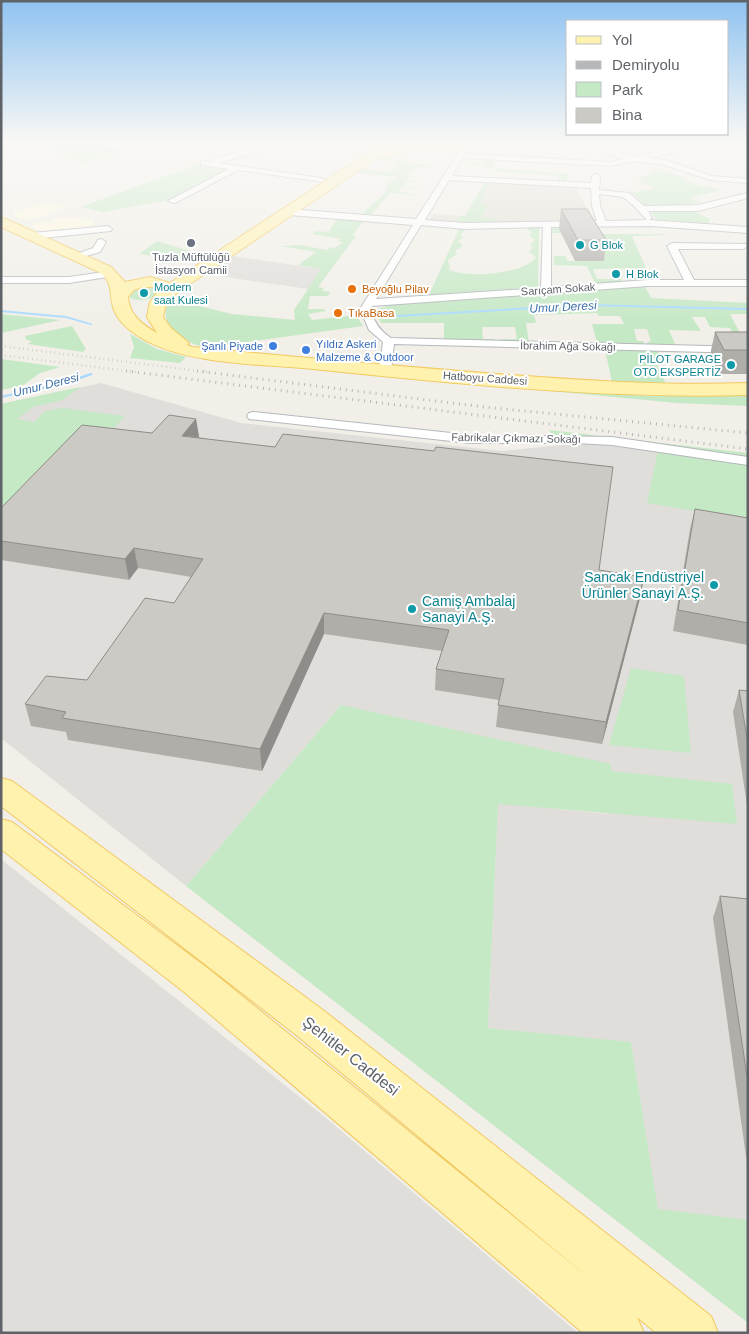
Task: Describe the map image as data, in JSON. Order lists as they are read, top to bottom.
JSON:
{
  "streets": {
    "main road": ["Hatboyu Caddesi", "Şehitler Caddesi"],
    "street": ["Sarıçam Sokak", "İbrahim Ağa Sokağı", "Fabrikalar Çıkmazı Sokağı"]
  },
  "water": ["Umur Deresi"],
  "places": [
    "Tuzla Müftülüğü İstasyon Camii",
    "G Blok",
    "H Blok",
    "Beyoğlu Pilav",
    "Modern saat Kulesi",
    "TıkaBasa",
    "Şanlı Piyade",
    "Yıldız Askeri Malzeme & Outdoor",
    "PİLOT GARAGE OTO EKSPERTİZ",
    "Sancak Endüstriyel Ürünler Sanayi A.Ş.",
    "Camiş Ambalaj Sanayi A.Ş."
  ],
  "legend": [
    "Yol",
    "Demiryolu",
    "Park",
    "Bina"
  ]
}
